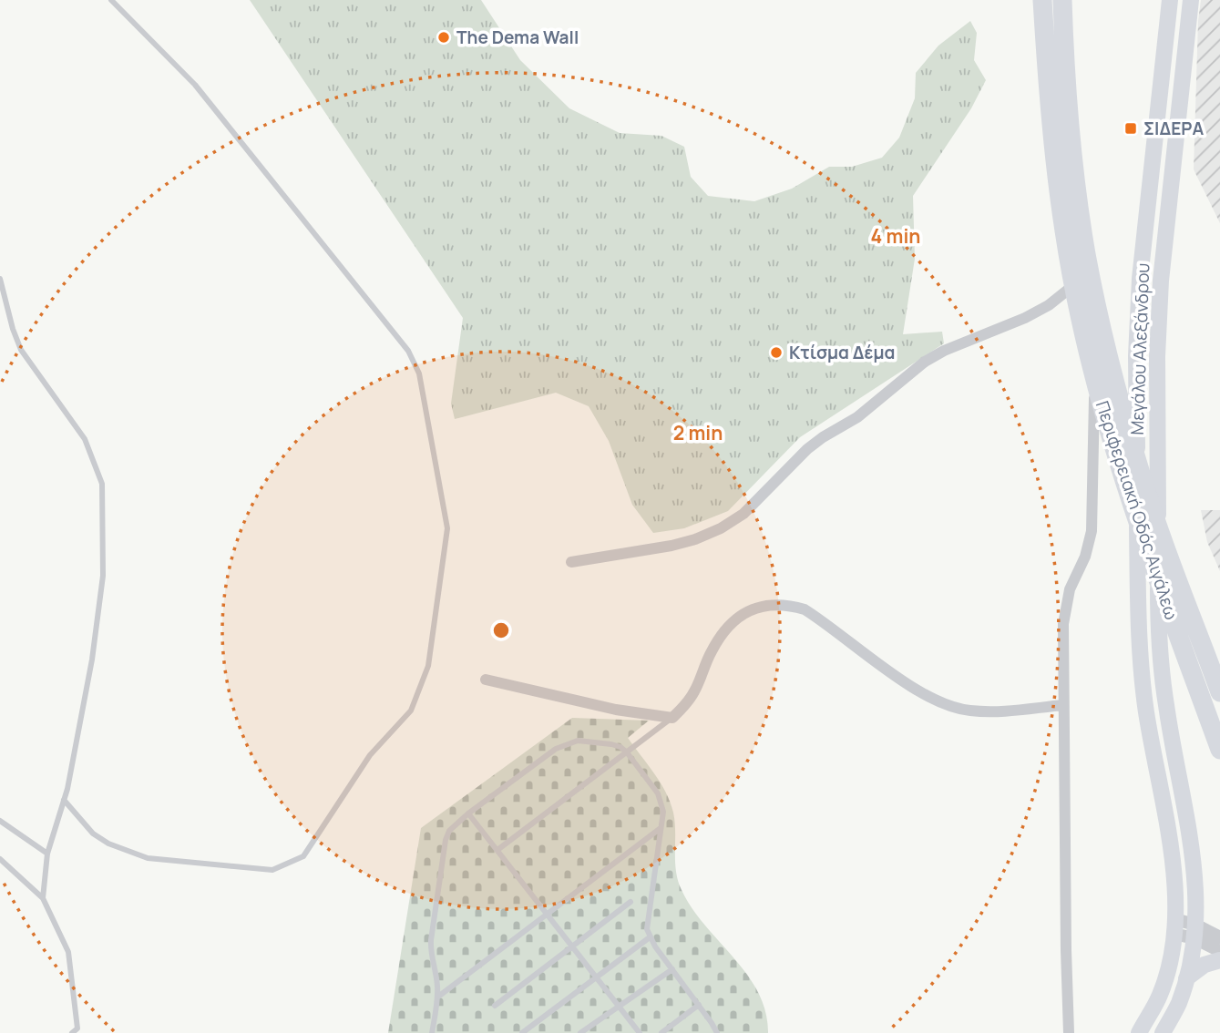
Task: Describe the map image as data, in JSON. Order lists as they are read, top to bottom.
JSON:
{
  "streets": {
    "highway": ["Περιφερειακή Οδός Αιγάλεω"],
    "main road": ["Μεγάλου Αλεξάνδρου"]
  },
  "places": {
    "other": ["The Dema Wall", "Κτίσμα Δέμα"],
    "transit": ["ΣΙΔΕΡΑ"]
  },
  "rings": ["4 min", "2 min"]
}
